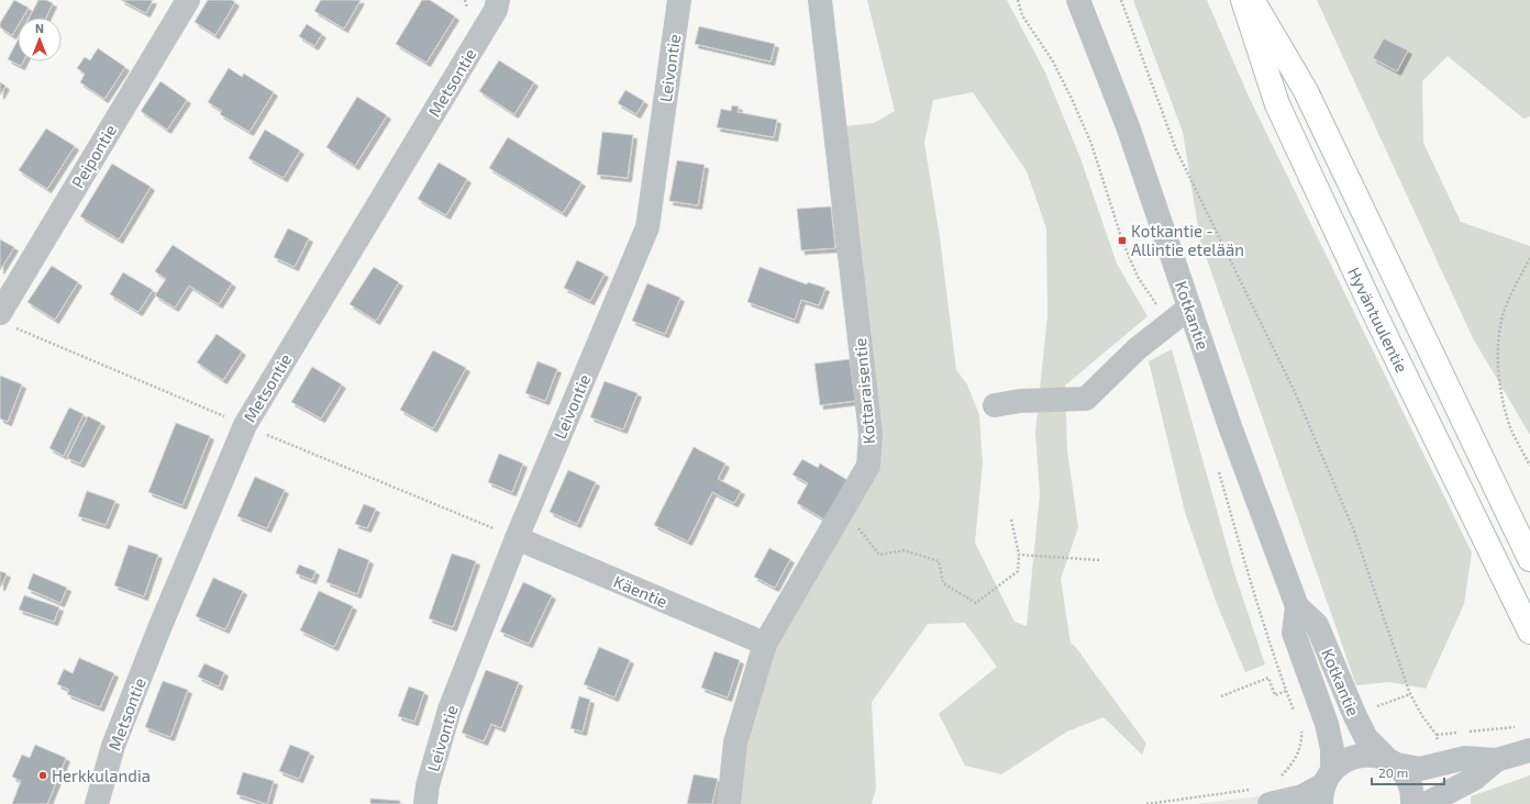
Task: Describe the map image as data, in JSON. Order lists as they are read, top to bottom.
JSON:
{
  "streets": {
    "highway": ["Hyväntuulentie"],
    "street": [
      "Leivontie",
      "Metsontie",
      "Peipontie",
      "Kotkantie",
      "Kottaraisentie",
      "Käentie"
    ]
  },
  "crossings": [
    ["Leivontie", "Käentie"],
    ["Kottaraisentie", "Käentie"]
  ],
  "places": {
    "transit": ["Kotkantie - Allintie etelään"],
    "other": ["Herkkulandia"]
  },
  "scale_bar": "20 m",
  "north": "top"
}
